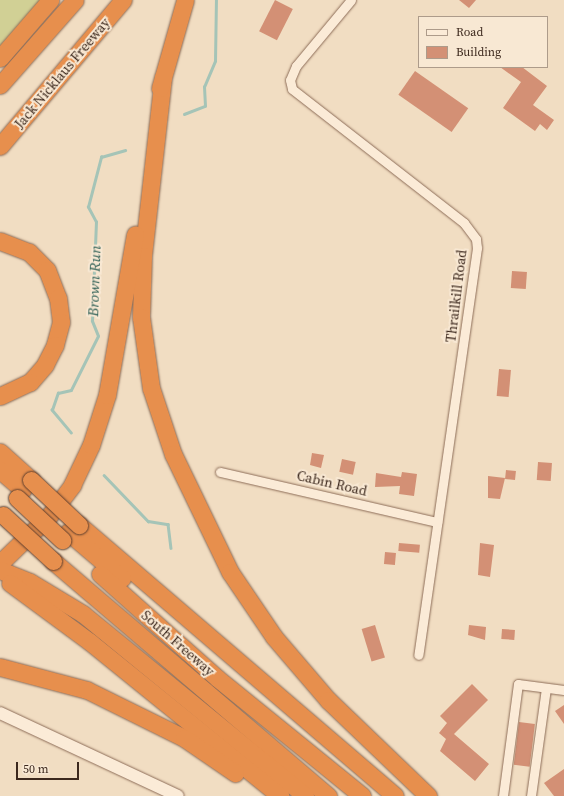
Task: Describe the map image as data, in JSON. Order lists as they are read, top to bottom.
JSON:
{
  "streets": {
    "highway": ["Jack Nicklaus Freeway", "South Freeway"],
    "street": ["Thrailkill Road", "Cabin Road"]
  },
  "crossings": [
    ["Thrailkill Road", "Cabin Road"]
  ],
  "water": ["Brown Run"],
  "legend": ["Road", "Building"],
  "scale_bar": "50 m"
}
